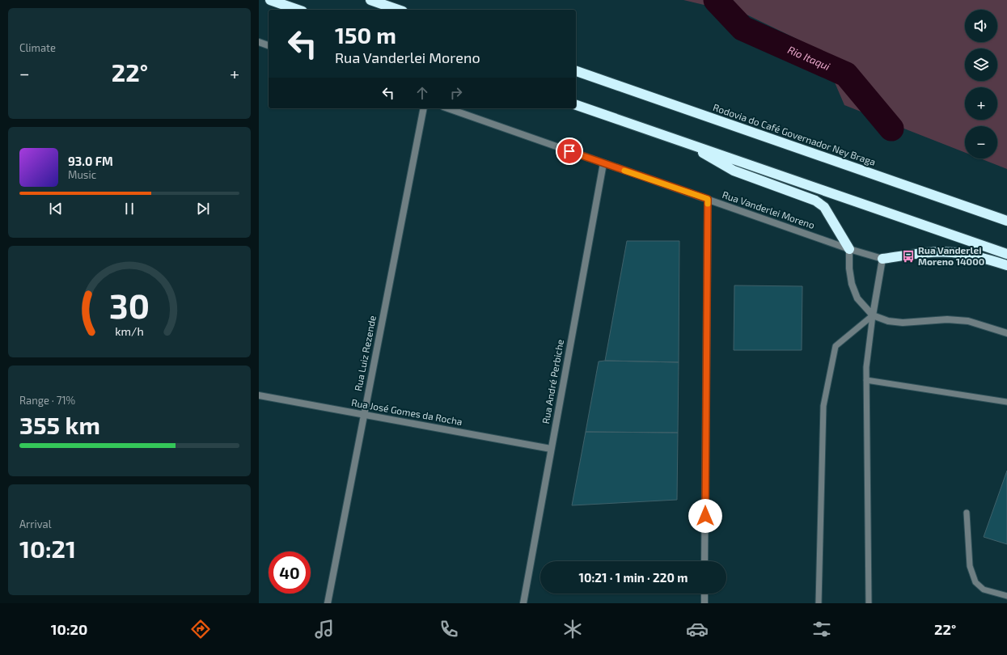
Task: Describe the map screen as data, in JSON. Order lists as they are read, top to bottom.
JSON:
{
  "streets": {
    "highway": ["Rodovia do Café Governador Ney Braga"],
    "street": [
      "Rua Vanderlei Moreno",
      "Rua Luiz Rezende",
      "Rua André Perbiche",
      "Rua José Gomes da Rocha"
    ]
  },
  "crossings": [
    ["Rua Vanderlei Moreno", "Rua André Perbiche"],
    ["Rua Luiz Rezende", "Rua José Gomes da Rocha"],
    ["Rua André Perbiche", "Rua José Gomes da Rocha"]
  ],
  "water": ["Rio Itaqui"],
  "places": {
    "bus stop": ["Rua Vanderlei Moreno 14000"]
  },
  "page": {
    "tile": [
      "Climate",
      ["Range · 71%", "355 km"],
      ["Arrival", "10:21"]
    ],
    "map_buttons": ["+", "−"],
    "turn": ["150 m", "Rua Vanderlei Moreno"],
    "heat": ["−", "22°", "+"],
    "song": ["93.0 FM", "Music"],
    "limit": "40",
    "trip": "10:21 · 1 min · 220 m",
    "tabs": ["10:20", "22°"],
    "gauge": ["30", "km/h"]
  }
}
